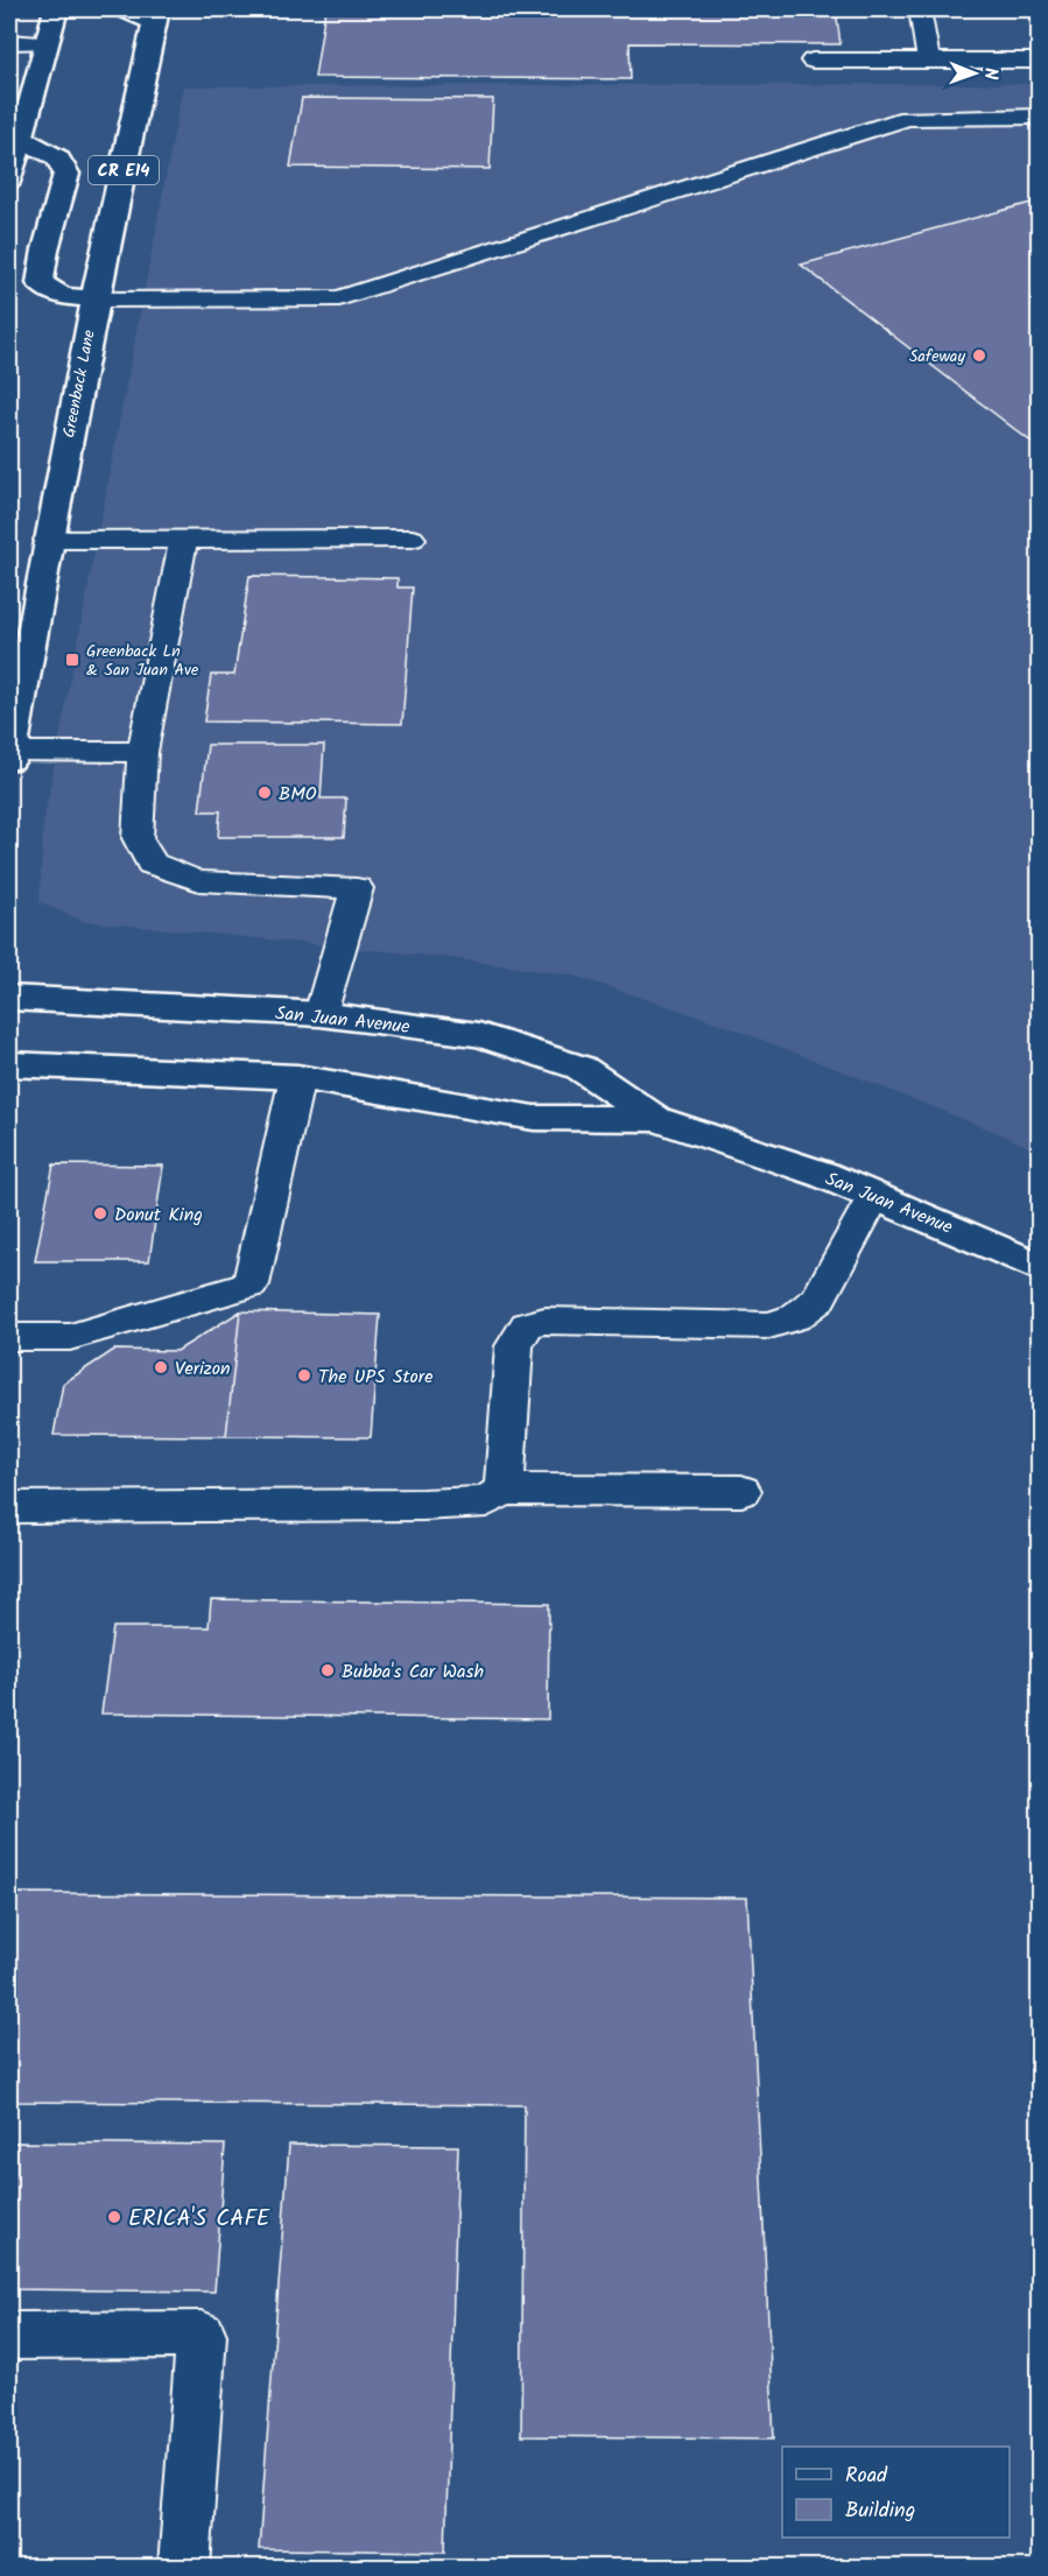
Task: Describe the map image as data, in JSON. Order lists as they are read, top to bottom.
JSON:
{
  "streets": {
    "main road": ["CR E14", "Greenback Lane", "San Juan Avenue"]
  },
  "places": {
    "other": [
      "Safeway",
      "BMO",
      "Donut King",
      "Verizon",
      "The UPS Store",
      "Bubba's Car Wash",
      "ERICA'S CAFE"
    ],
    "transit": ["Greenback Ln & San Juan Ave"]
  },
  "legend": ["Road", "Building"],
  "north": "right"
}
